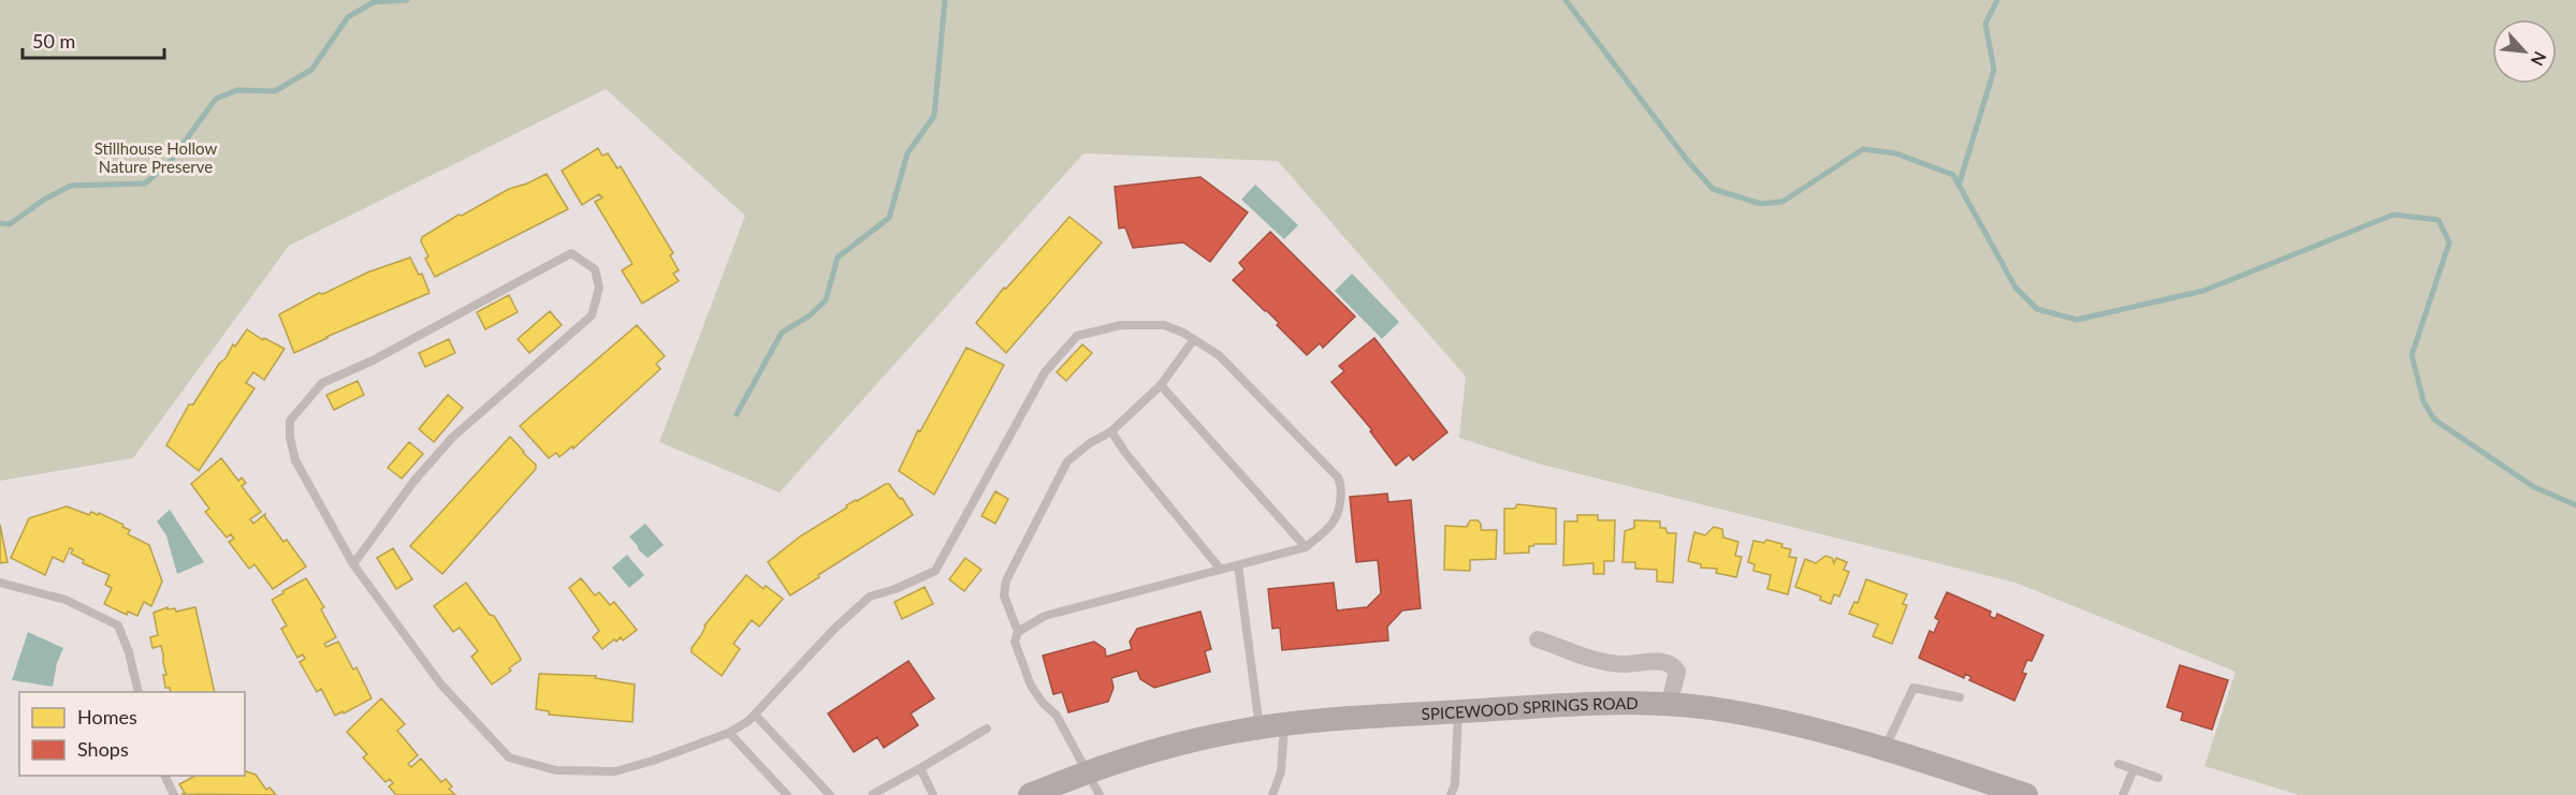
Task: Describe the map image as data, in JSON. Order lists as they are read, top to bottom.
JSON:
{
  "streets": {
    "main road": ["SPICEWOOD SPRINGS ROAD"]
  },
  "parks": ["Stillhouse Hollow Nature Preserve"],
  "legend": ["Homes", "Shops"],
  "scale_bar": "50 m",
  "north": "bottom right"
}
